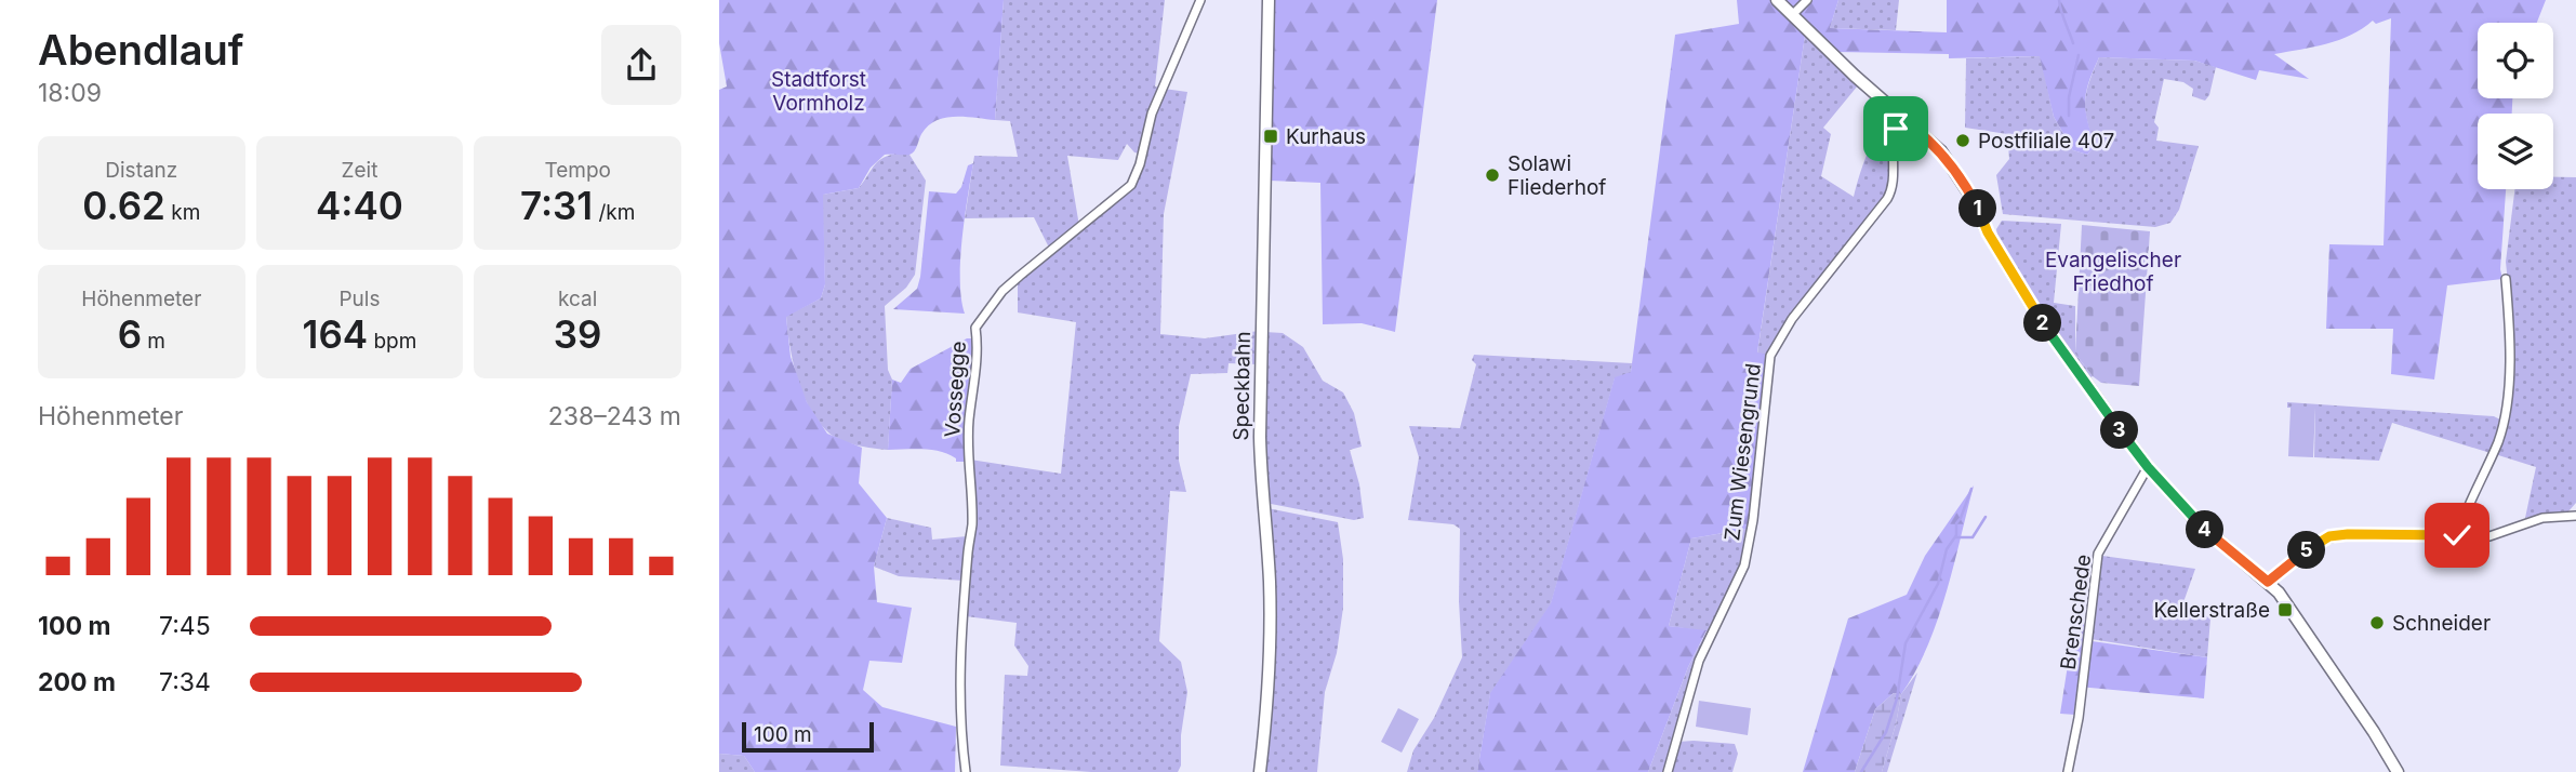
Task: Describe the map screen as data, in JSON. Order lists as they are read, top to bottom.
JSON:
{
  "streets": {
    "main road": ["Speckbahn"],
    "street": ["Vossegge", "Zum Wiesengrund", "Brenschede"]
  },
  "parks": ["Stadtforst Vormholz", "Evangelischer Friedhof"],
  "places": {
    "transit": ["Kurhaus", "Kellerstraße"],
    "other": ["Postfiliale 407", "Solawi Fliederhof", "Schneider"]
  },
  "scale_bar": "100 m",
  "page": {
    "heading": ["Abendlauf", "18:09"],
    "stats": [
      ["Distanz", "0.62 km"],
      ["Zeit", "4:40"],
      ["Tempo", "7:31 /km"],
      ["Höhenmeter", "6 m"],
      ["Puls", "164 bpm"],
      ["kcal", "39"]
    ],
    "pins": [
      "1",
      "2",
      "3",
      "4",
      "5"
    ],
    "chart": ["Höhenmeter", "238–243 m"],
    "list": [
      {
        "name": "100 m",
        "note": "7:45"
      },
      {
        "name": "200 m",
        "note": "7:34"
      }
    ],
    "scale": "100 m"
  }
}
